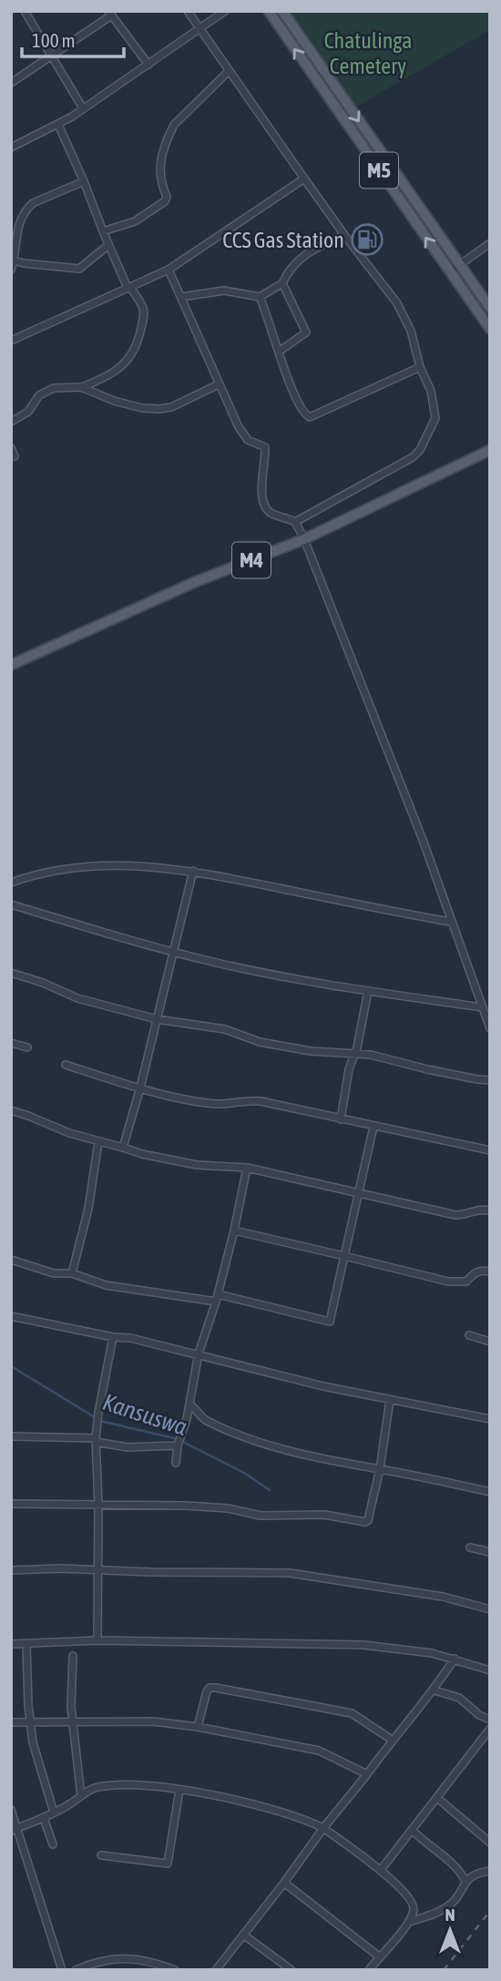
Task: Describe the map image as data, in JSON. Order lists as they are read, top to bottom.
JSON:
{
  "streets": {
    "main road": ["M5", "M4"]
  },
  "water": ["Kansuswa"],
  "parks": ["Chatulinga Cemetery"],
  "places": {
    "fuel station": ["CCS Gas Station"]
  },
  "scale_bar": "100 m",
  "north": "top"
}
